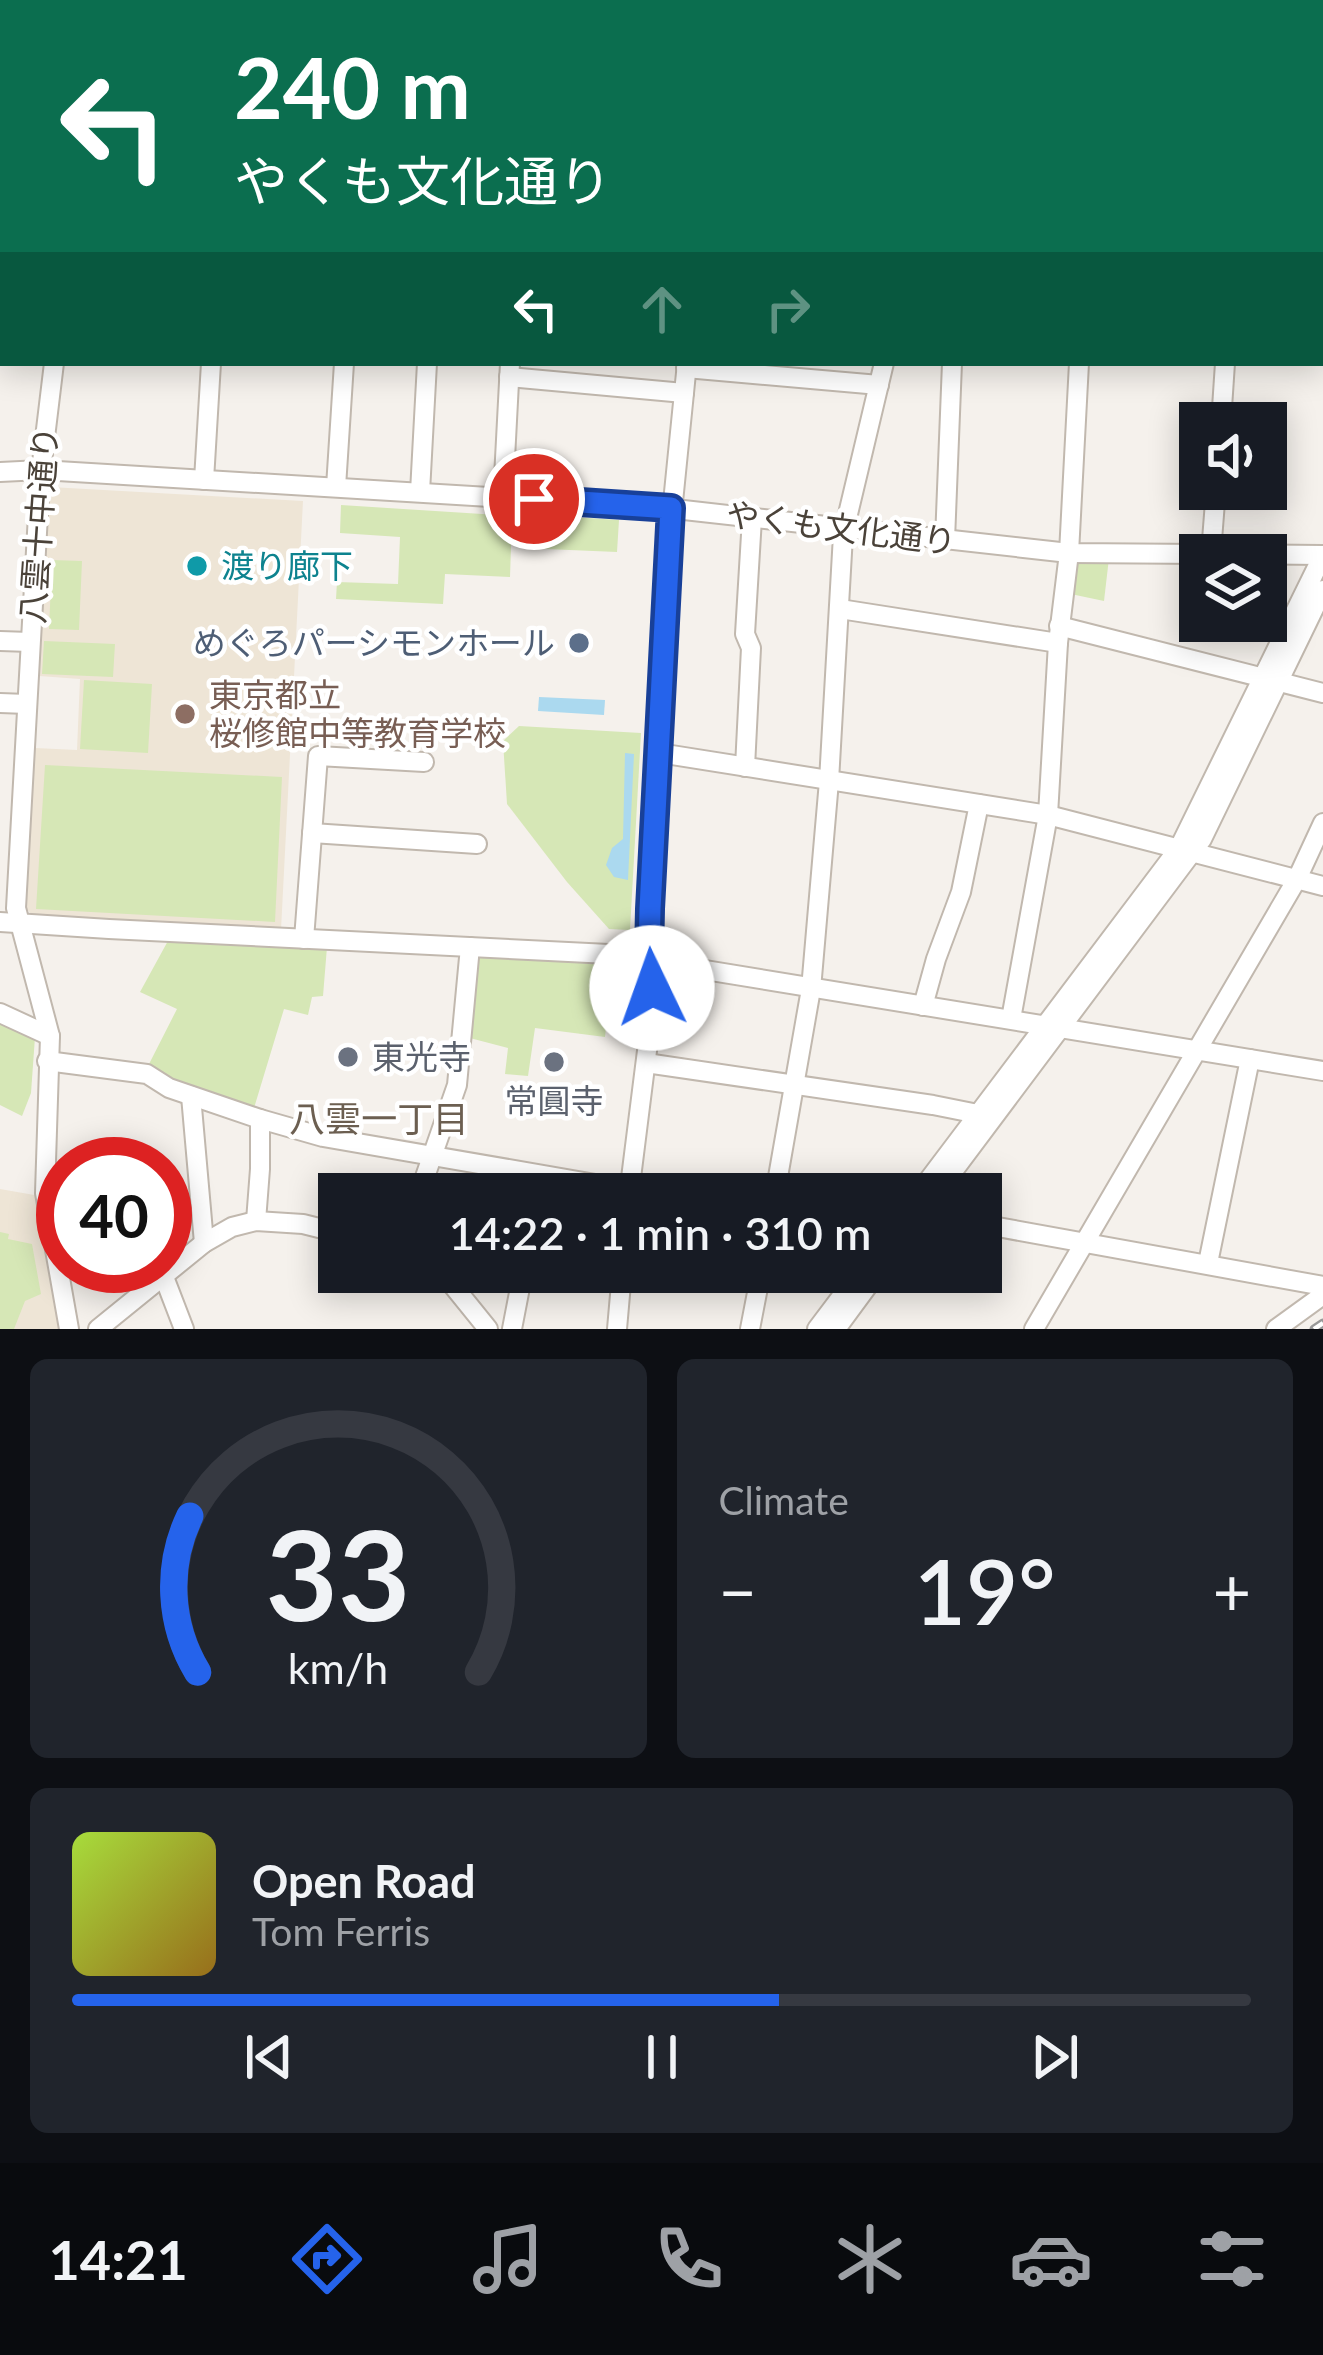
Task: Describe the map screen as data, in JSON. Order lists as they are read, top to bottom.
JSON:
{
  "streets": {
    "street": ["八雲十中通り", "やくも文化通り"]
  },
  "crossings": [
    ["八雲十中通り", "やくも文化通り"]
  ],
  "districts": ["八雲一丁目"],
  "places": [
    "渡り廊下",
    "めぐろパーシモンホール",
    "東京都立 桜修館中等教育学校",
    "東光寺",
    "常圓寺"
  ],
  "page": {
    "turn": ["240 m", "やくも文化通り"],
    "limit": "40",
    "trip": "14:22 · 1 min · 310 m",
    "tile": "Climate",
    "heat": ["−", "19°", "+"],
    "song": ["Open Road", "Tom Ferris"],
    "tabs": "14:21",
    "gauge": ["33", "km/h"]
  }
}
